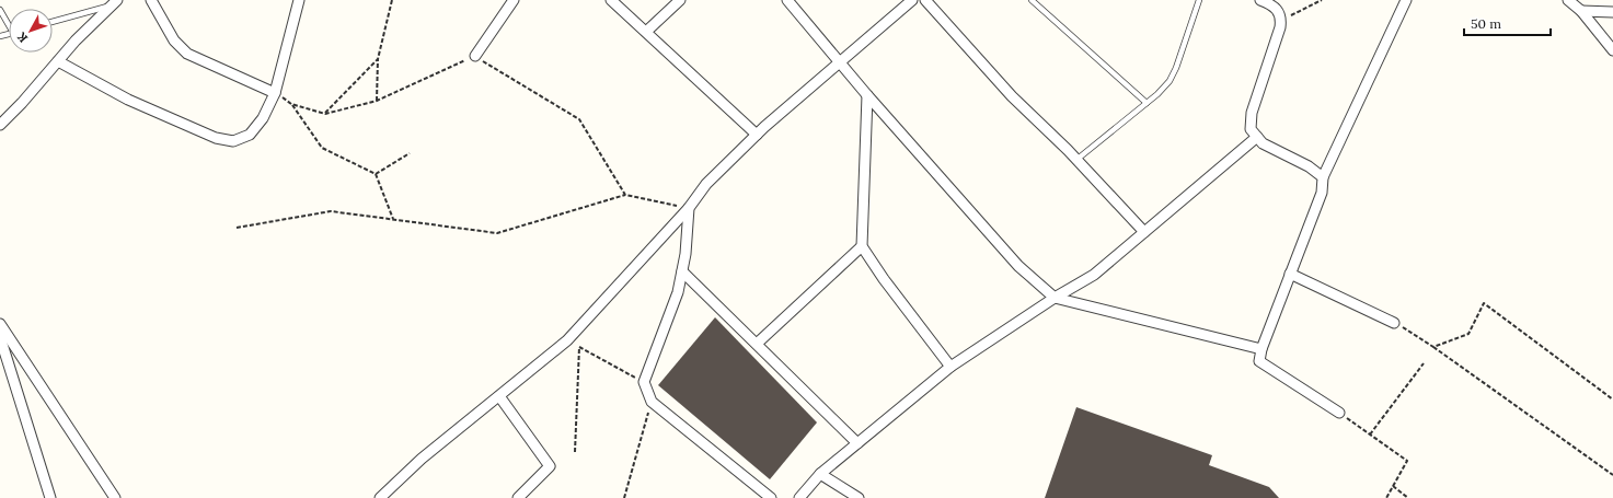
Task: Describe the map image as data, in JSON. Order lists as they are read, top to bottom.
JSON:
{
  "scale_bar": "50 m",
  "north": "bottom left"
}
